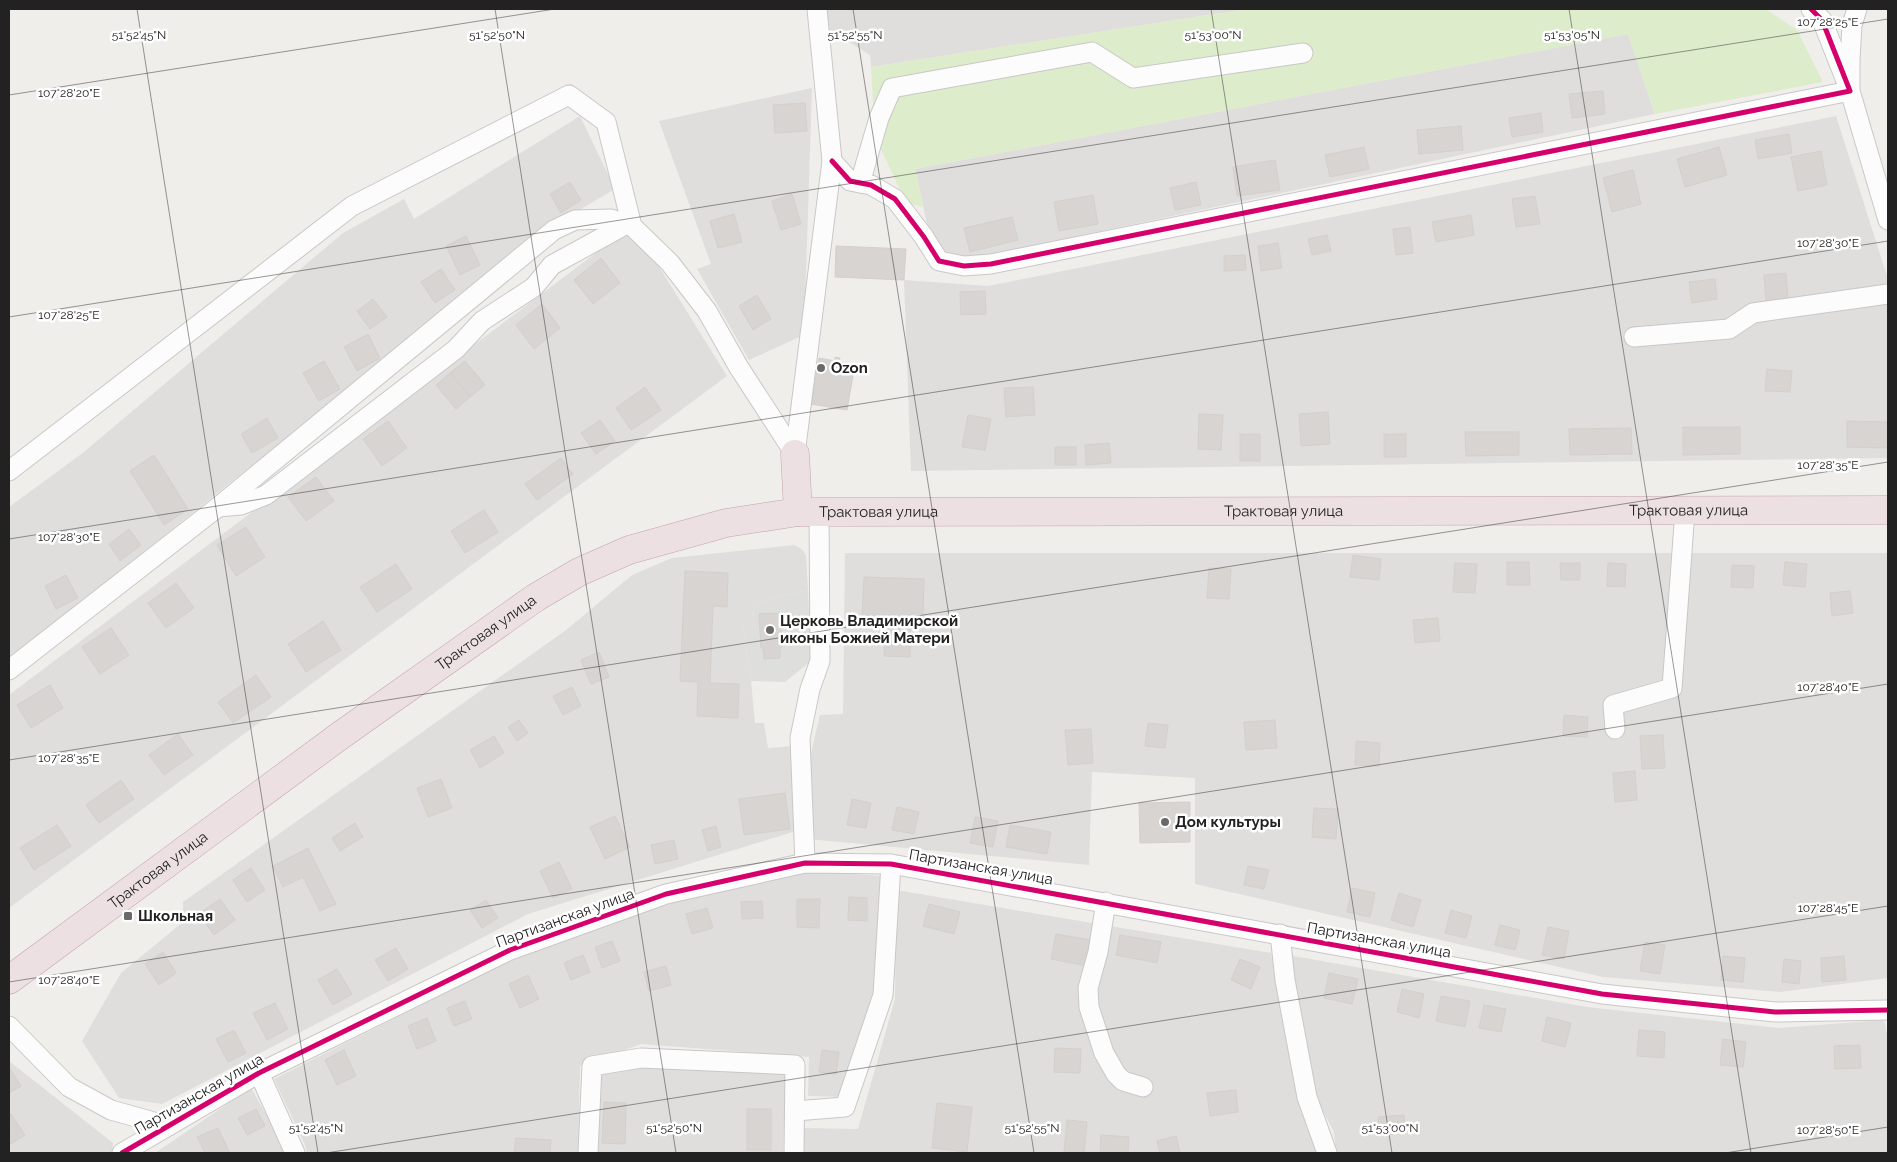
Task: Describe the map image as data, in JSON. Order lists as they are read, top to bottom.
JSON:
{
  "streets": {
    "highway": ["Трактовая улица"],
    "street": ["Партизанская улица"]
  },
  "places": {
    "other": ["Ozon", "Церковь Владимирской иконы Божией Матери", "Дом культуры"],
    "transit": ["Школьная"]
  },
  "coordinates": [
    "107°28'25\"E",
    "51°52'45\"N",
    "51°52'50\"N",
    "51°52'55\"N",
    "51°53'00\"N",
    "51°53'05\"N",
    "107°28'20\"E",
    "107°28'30\"E",
    "107°28'35\"E",
    "107°28'40\"E",
    "107°28'45\"E",
    "107°28'50\"E"
  ]
}
